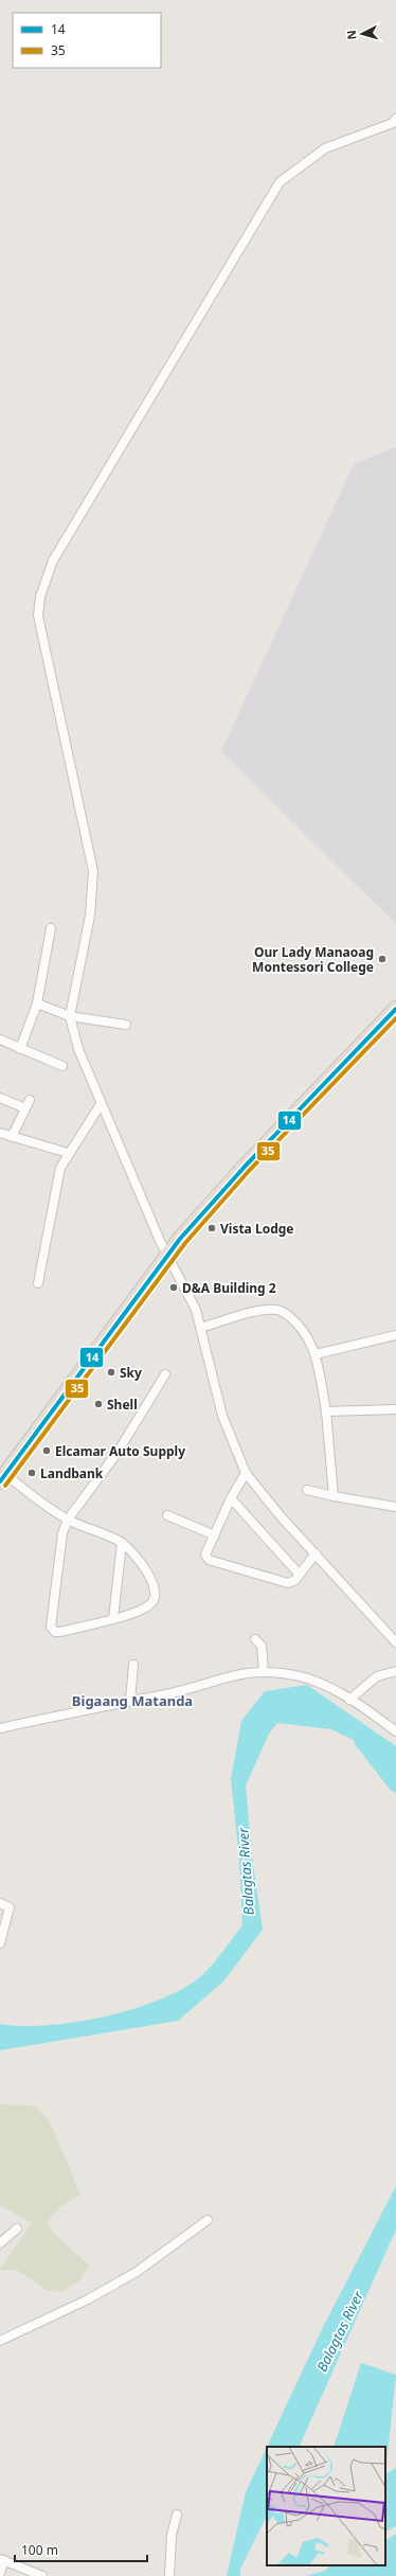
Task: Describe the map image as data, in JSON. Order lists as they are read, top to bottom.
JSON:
{
  "districts": ["Bigaang Matanda"],
  "water": ["Balagtas River"],
  "places": [
    "Our Lady Manaoag Montessori College",
    "Vista Lodge",
    "D&A Building 2",
    "Sky",
    "Shell",
    "Elcamar Auto Supply",
    "Landbank"
  ],
  "lines": ["transit line 14", "transit line 35"],
  "legend": ["14", "35"],
  "scale_bar": "100 m",
  "north": "left"
}
